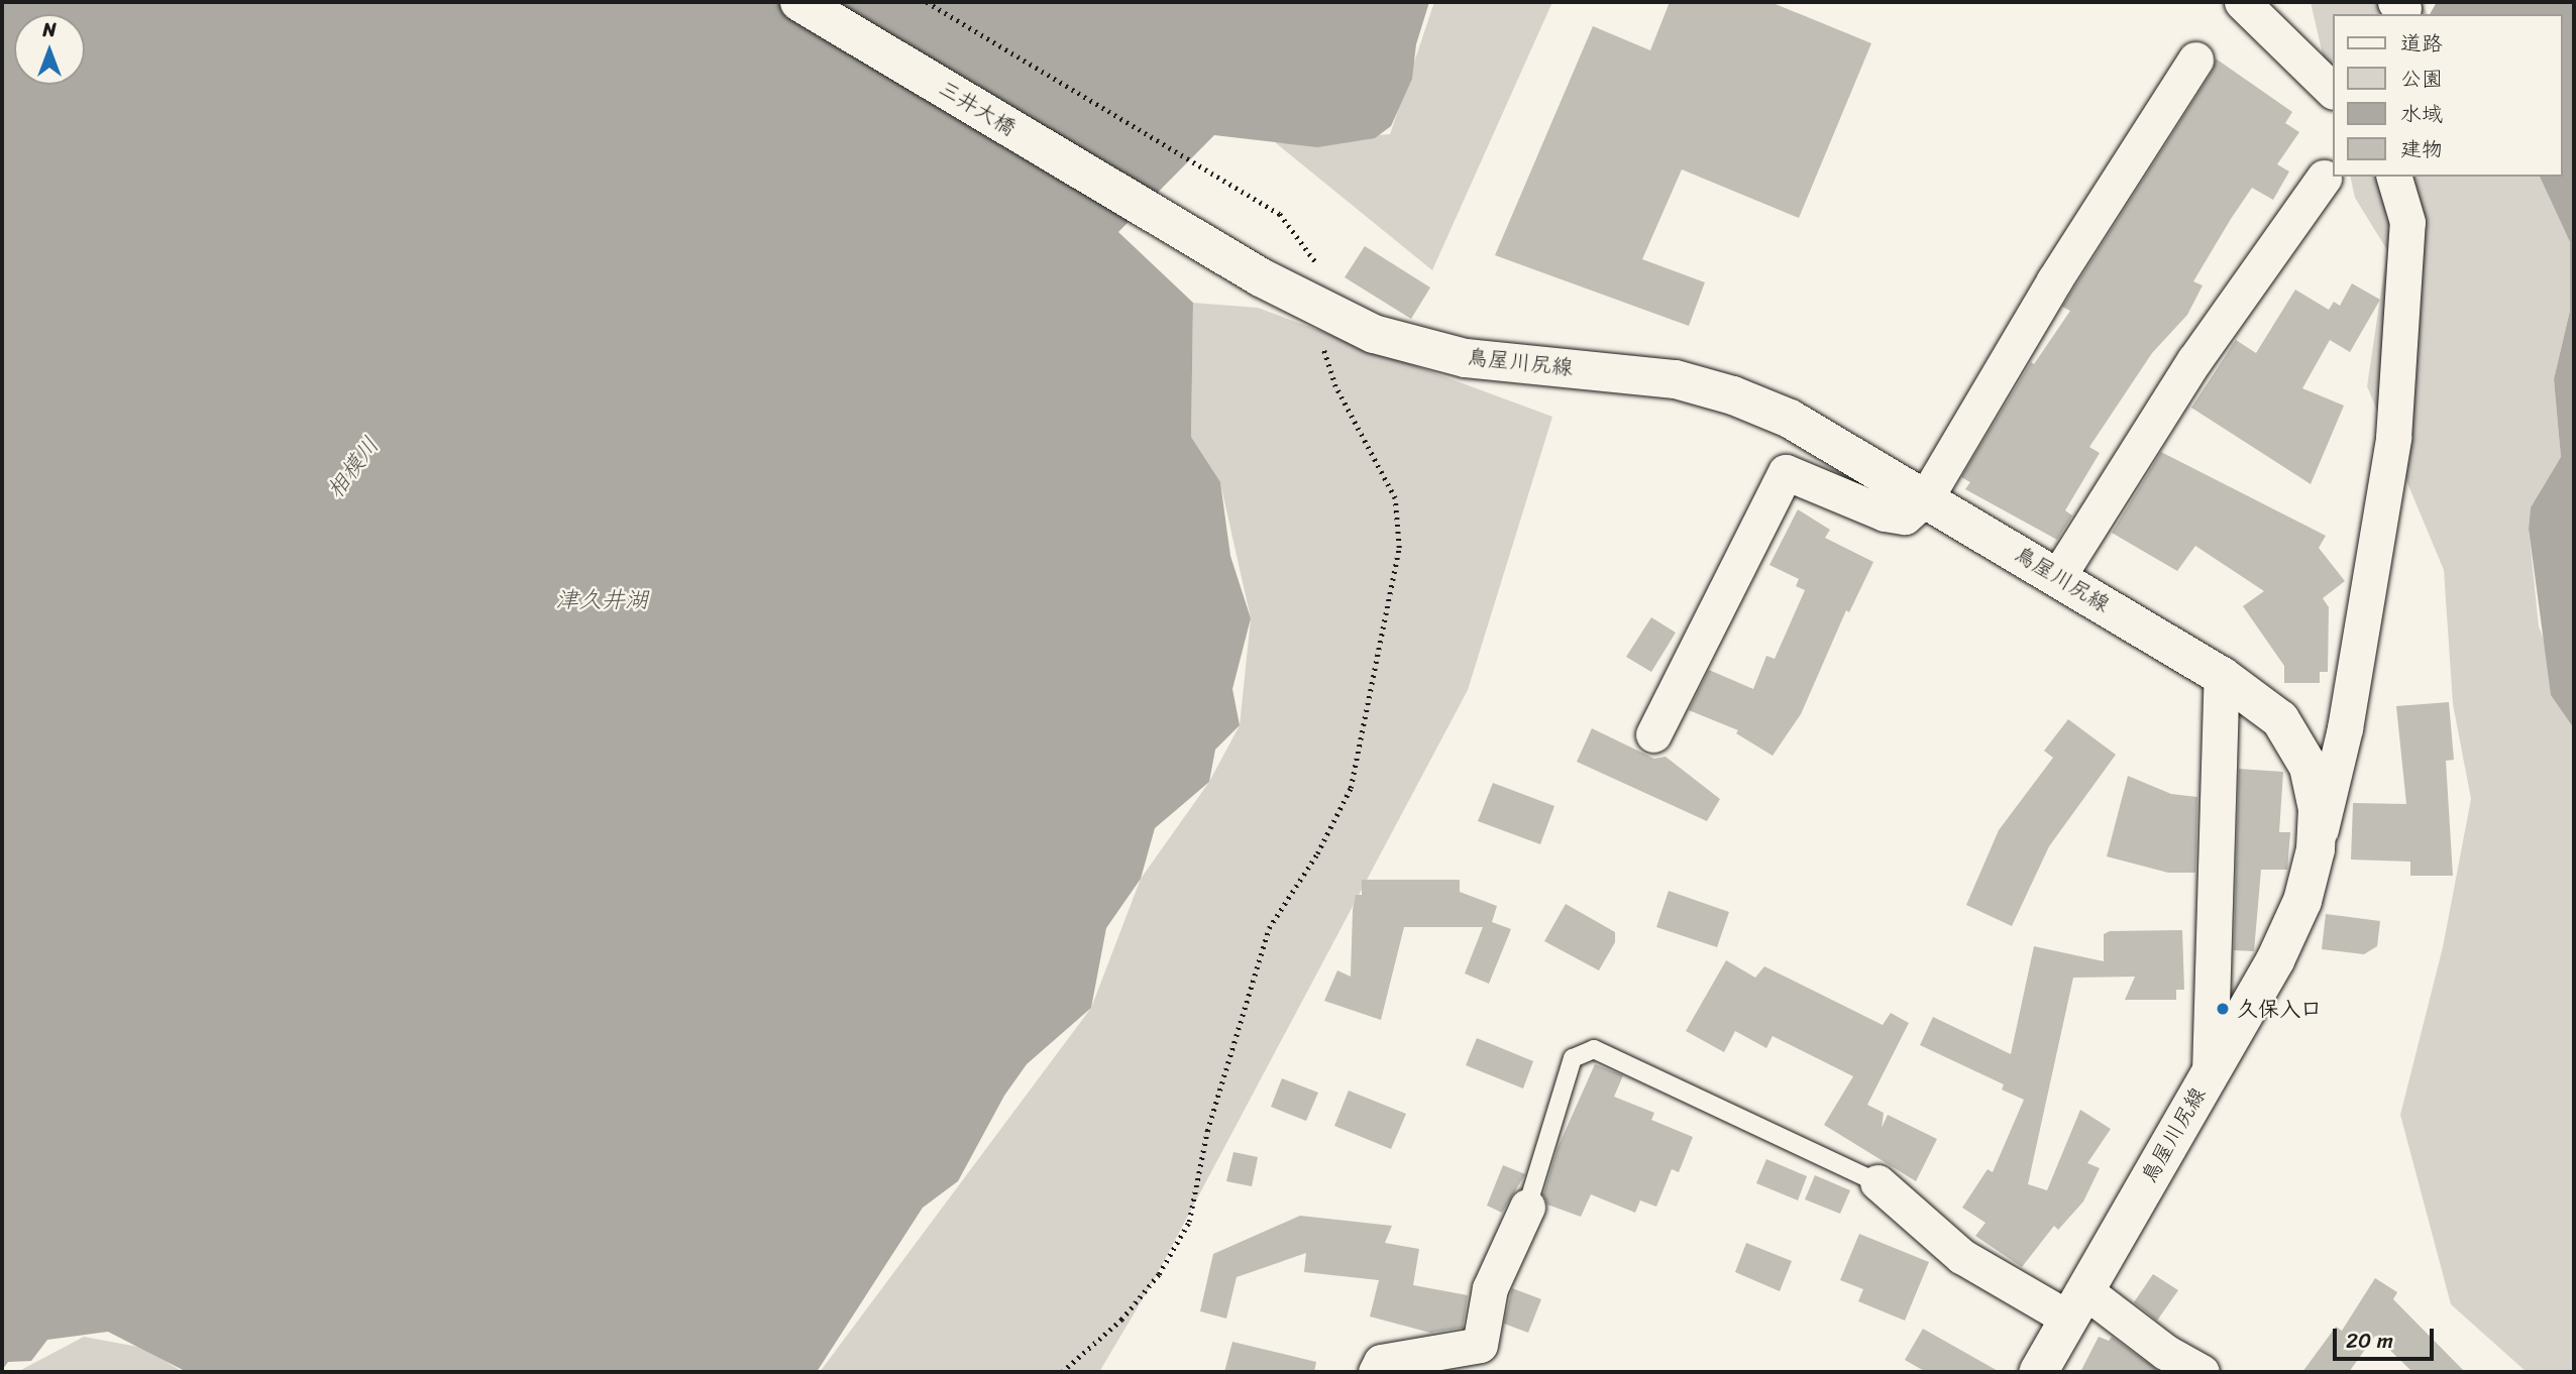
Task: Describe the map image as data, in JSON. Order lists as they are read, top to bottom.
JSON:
{
  "streets": {
    "main road": ["三井大橋", "鳥屋川尻線"]
  },
  "crossings": [
    ["三井大橋", "鳥屋川尻線"]
  ],
  "water": ["相模川", "津久井湖"],
  "places": ["久保入口"],
  "legend": [
    "道路",
    "公園",
    "水域",
    "建物"
  ],
  "scale_bar": "20 m",
  "north": "top"
}
